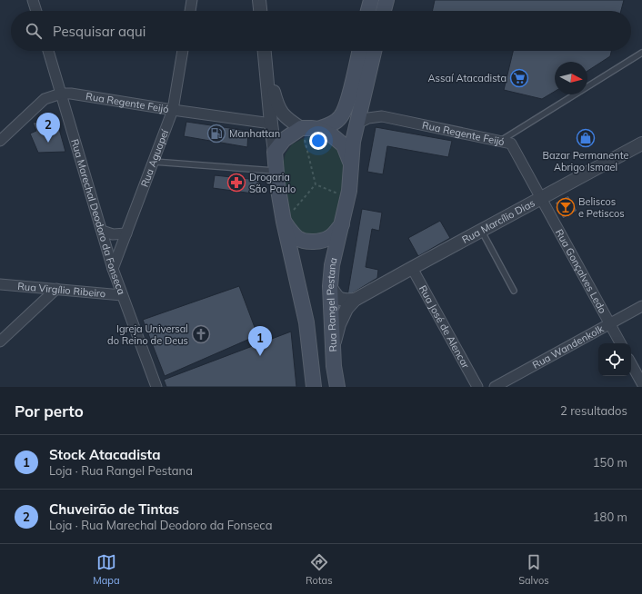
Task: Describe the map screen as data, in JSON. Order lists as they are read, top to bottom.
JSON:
{
  "streets": {
    "main road": ["Rua Rangel Pestana"],
    "street": [
      "Rua Regente Feijó",
      "Rua Aguapeí",
      "Rua Marechal Deodoro da Fonseca",
      "Rua Marcílio Dias",
      "Rua Gonçalves Ledo",
      "Rua Virgílio Ribeiro",
      "Rua José de Alencar",
      "Rua Wandenkolk"
    ]
  },
  "crossings": [
    ["Rua Regente Feijó", "Rua Aguapeí"],
    ["Rua Regente Feijó", "Rua Marechal Deodoro da Fonseca"],
    ["Rua Regente Feijó", "Rua Marcílio Dias"],
    ["Rua Regente Feijó", "Rua Gonçalves Ledo"],
    ["Rua Aguapeí", "Rua Marechal Deodoro da Fonseca"],
    ["Rua Marechal Deodoro da Fonseca", "Rua Virgílio Ribeiro"],
    ["Rua Marcílio Dias", "Rua Gonçalves Ledo"],
    ["Rua Marcílio Dias", "Rua Rangel Pestana"],
    ["Rua Marcílio Dias", "Rua José de Alencar"],
    ["Rua Gonçalves Ledo", "Rua Wandenkolk"]
  ],
  "places": {
    "supermarket": ["Assaí Atacadista"],
    "fuel station": ["Manhattan"],
    "shop": ["Bazar Permanente Abrigo Ismael"],
    "pharmacy": ["Drogaria São Paulo"],
    "bar": ["Beliscos e Petiscos"],
    "church": ["Igreja Universal do Reino de Deus"]
  },
  "north": "right",
  "page": {
    "search": "Pesquisar aqui",
    "pins": ["2", "1"],
    "heading": ["Por perto", "2 resultados"],
    "list": [
      {
        "mark": "1",
        "name": "Stock Atacadista",
        "note": "Loja · Rua Rangel Pestana",
        "value": "150 m"
      },
      {
        "mark": "2",
        "name": "Chuveirão de Tintas",
        "note": "Loja · Rua Marechal Deodoro da Fonseca",
        "value": "180 m"
      }
    ],
    "nav": ["Mapa", "Rotas", "Salvos"]
  }
}
